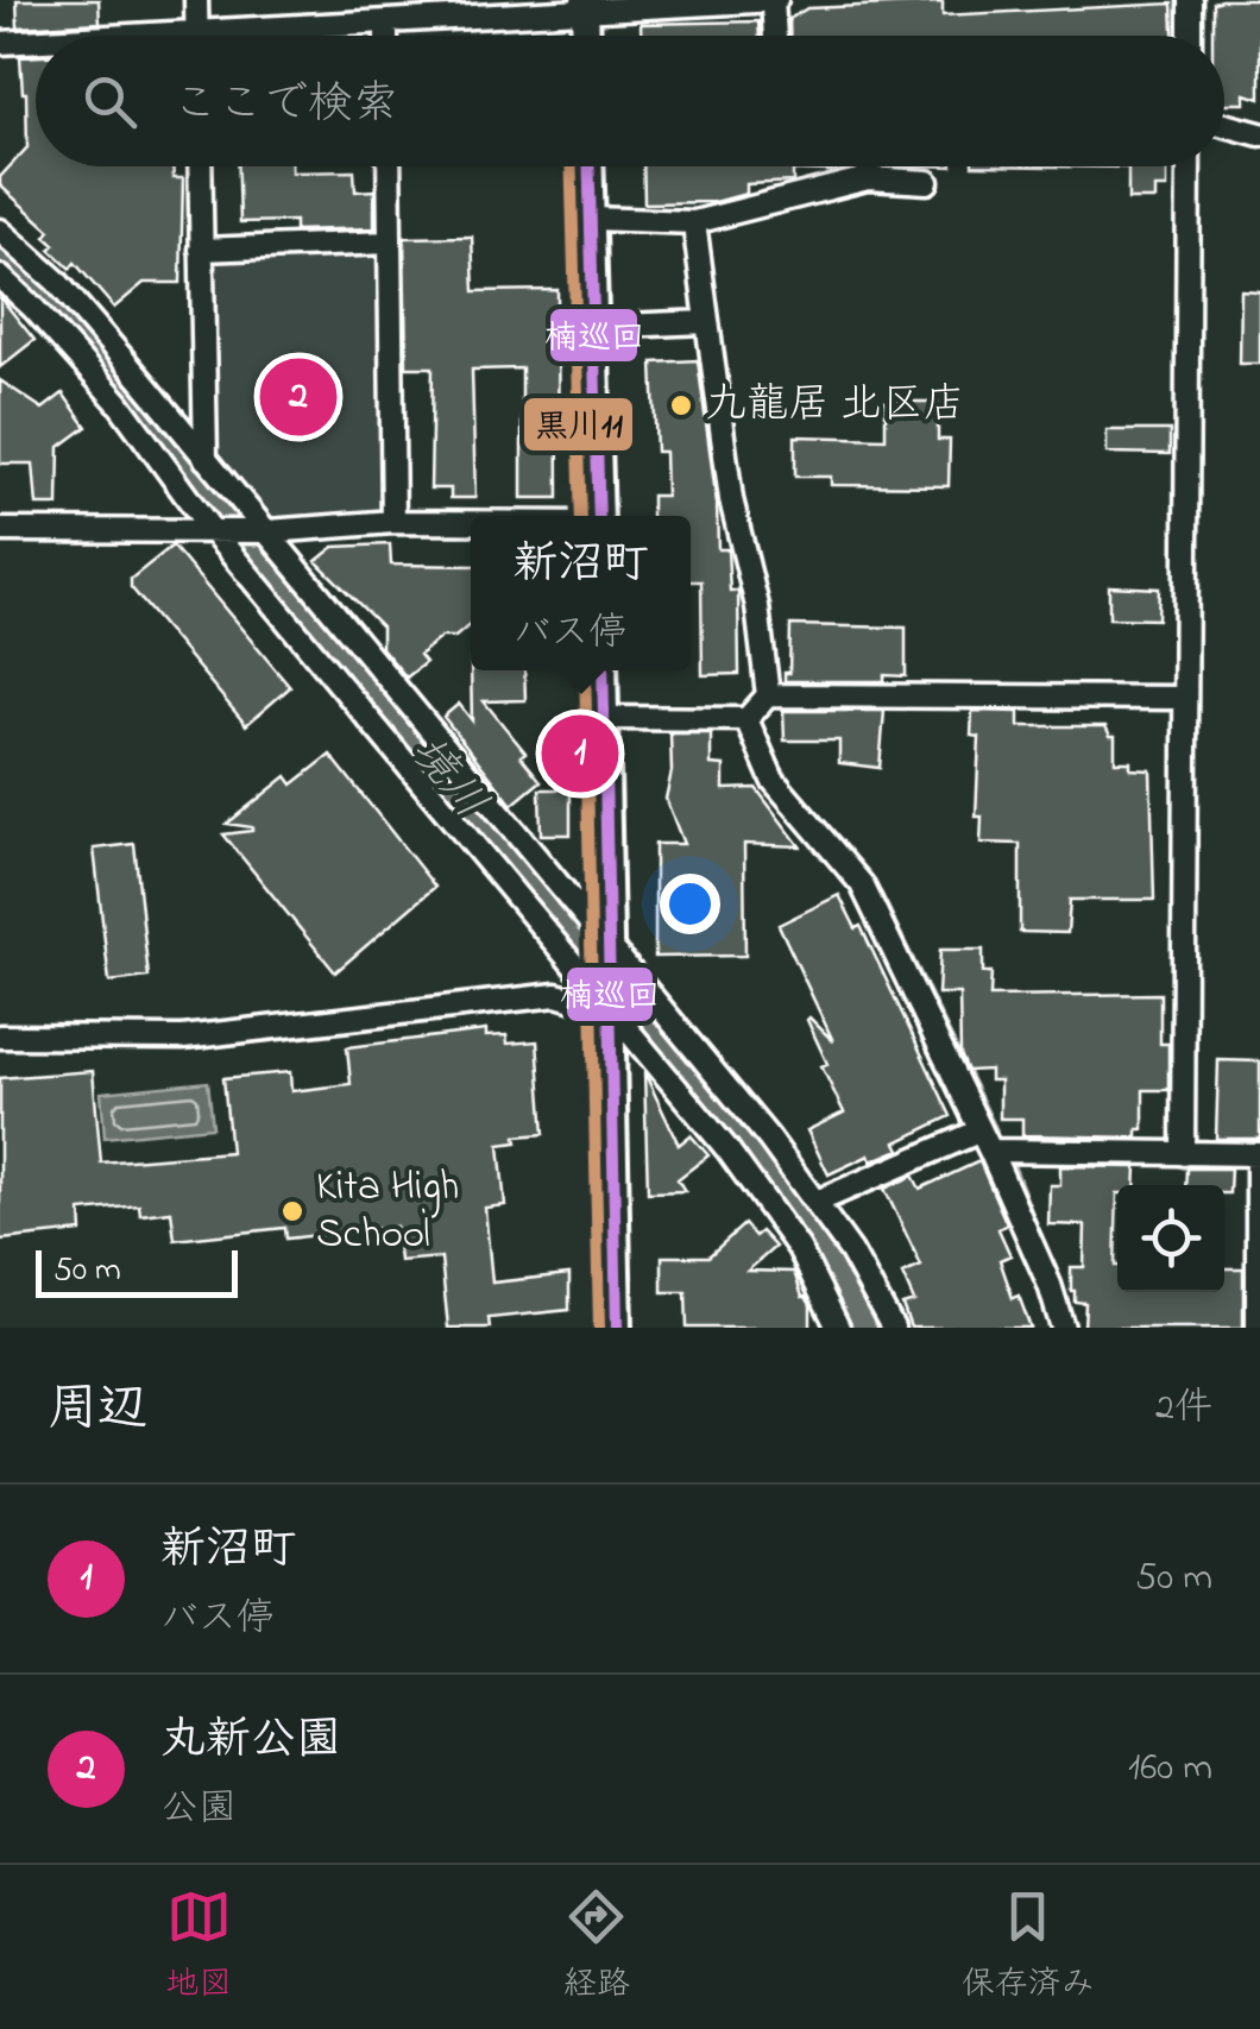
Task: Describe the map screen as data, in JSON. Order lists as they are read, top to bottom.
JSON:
{
  "water": ["境川"],
  "places": ["九龍居 北区店", "Kita High School"],
  "lines": ["transit line 楠巡回", "transit line 黒川11"],
  "scale_bar": "50 m",
  "page": {
    "search": "ここで検索",
    "pins": ["2", "1"],
    "popup": ["新沼町", "バス停"],
    "scale": "50 m",
    "heading": ["周辺", "2件"],
    "list": [
      {
        "mark": "1",
        "name": "新沼町",
        "note": "バス停",
        "value": "50 m"
      },
      {
        "mark": "2",
        "name": "丸新公園",
        "note": "公園",
        "value": "160 m"
      }
    ],
    "nav": ["地図", "経路", "保存済み"]
  }
}
